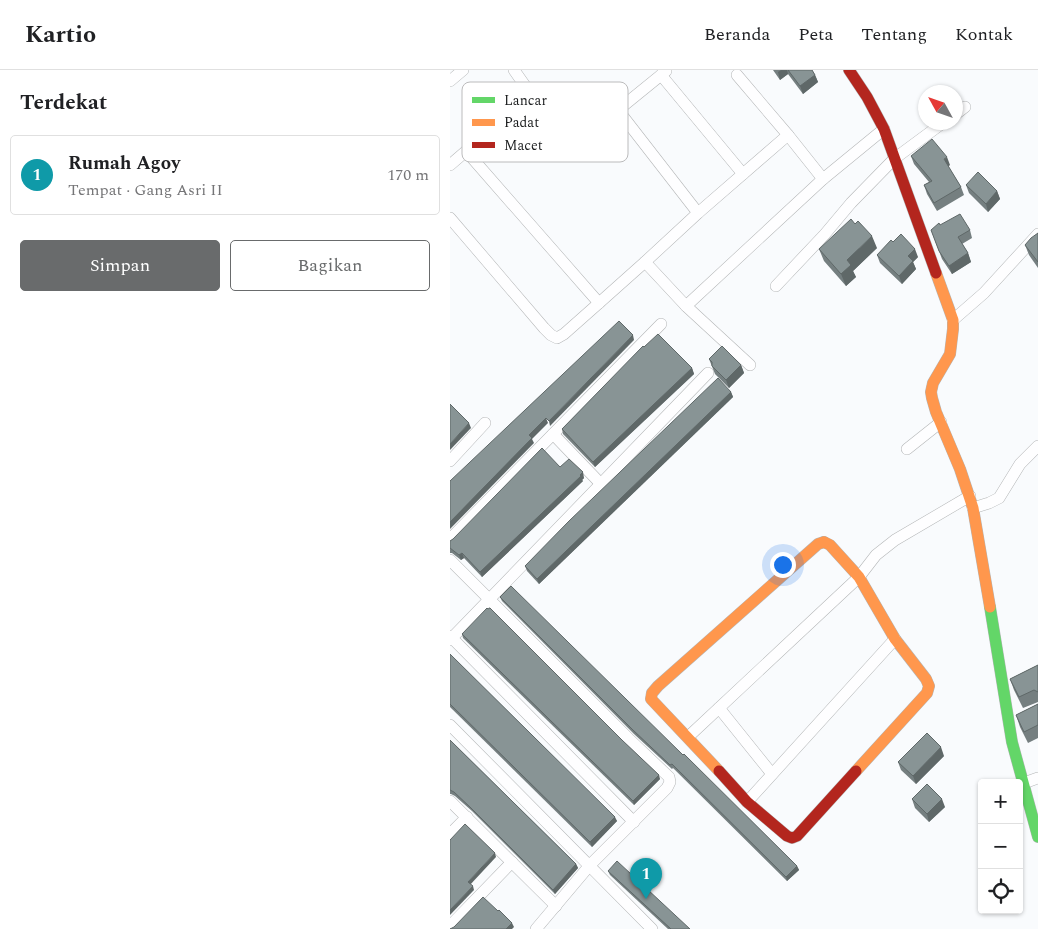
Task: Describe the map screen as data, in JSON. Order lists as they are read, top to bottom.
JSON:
{
  "legend": ["Lancar", "Padat", "Macet"],
  "north": "top left",
  "page": {
    "header": "Kartio",
    "nav": [
      "Beranda",
      "Peta",
      "Tentang",
      "Kontak"
    ],
    "heading": "Terdekat",
    "list": [
      {
        "mark": "1",
        "name": "Rumah Agoy",
        "note": "Tempat · Gang Asri II",
        "value": "170 m"
      }
    ],
    "buttons": ["Simpan", "Bagikan"],
    "map_buttons": ["+", "−"],
    "pins": "1"
  }
}
